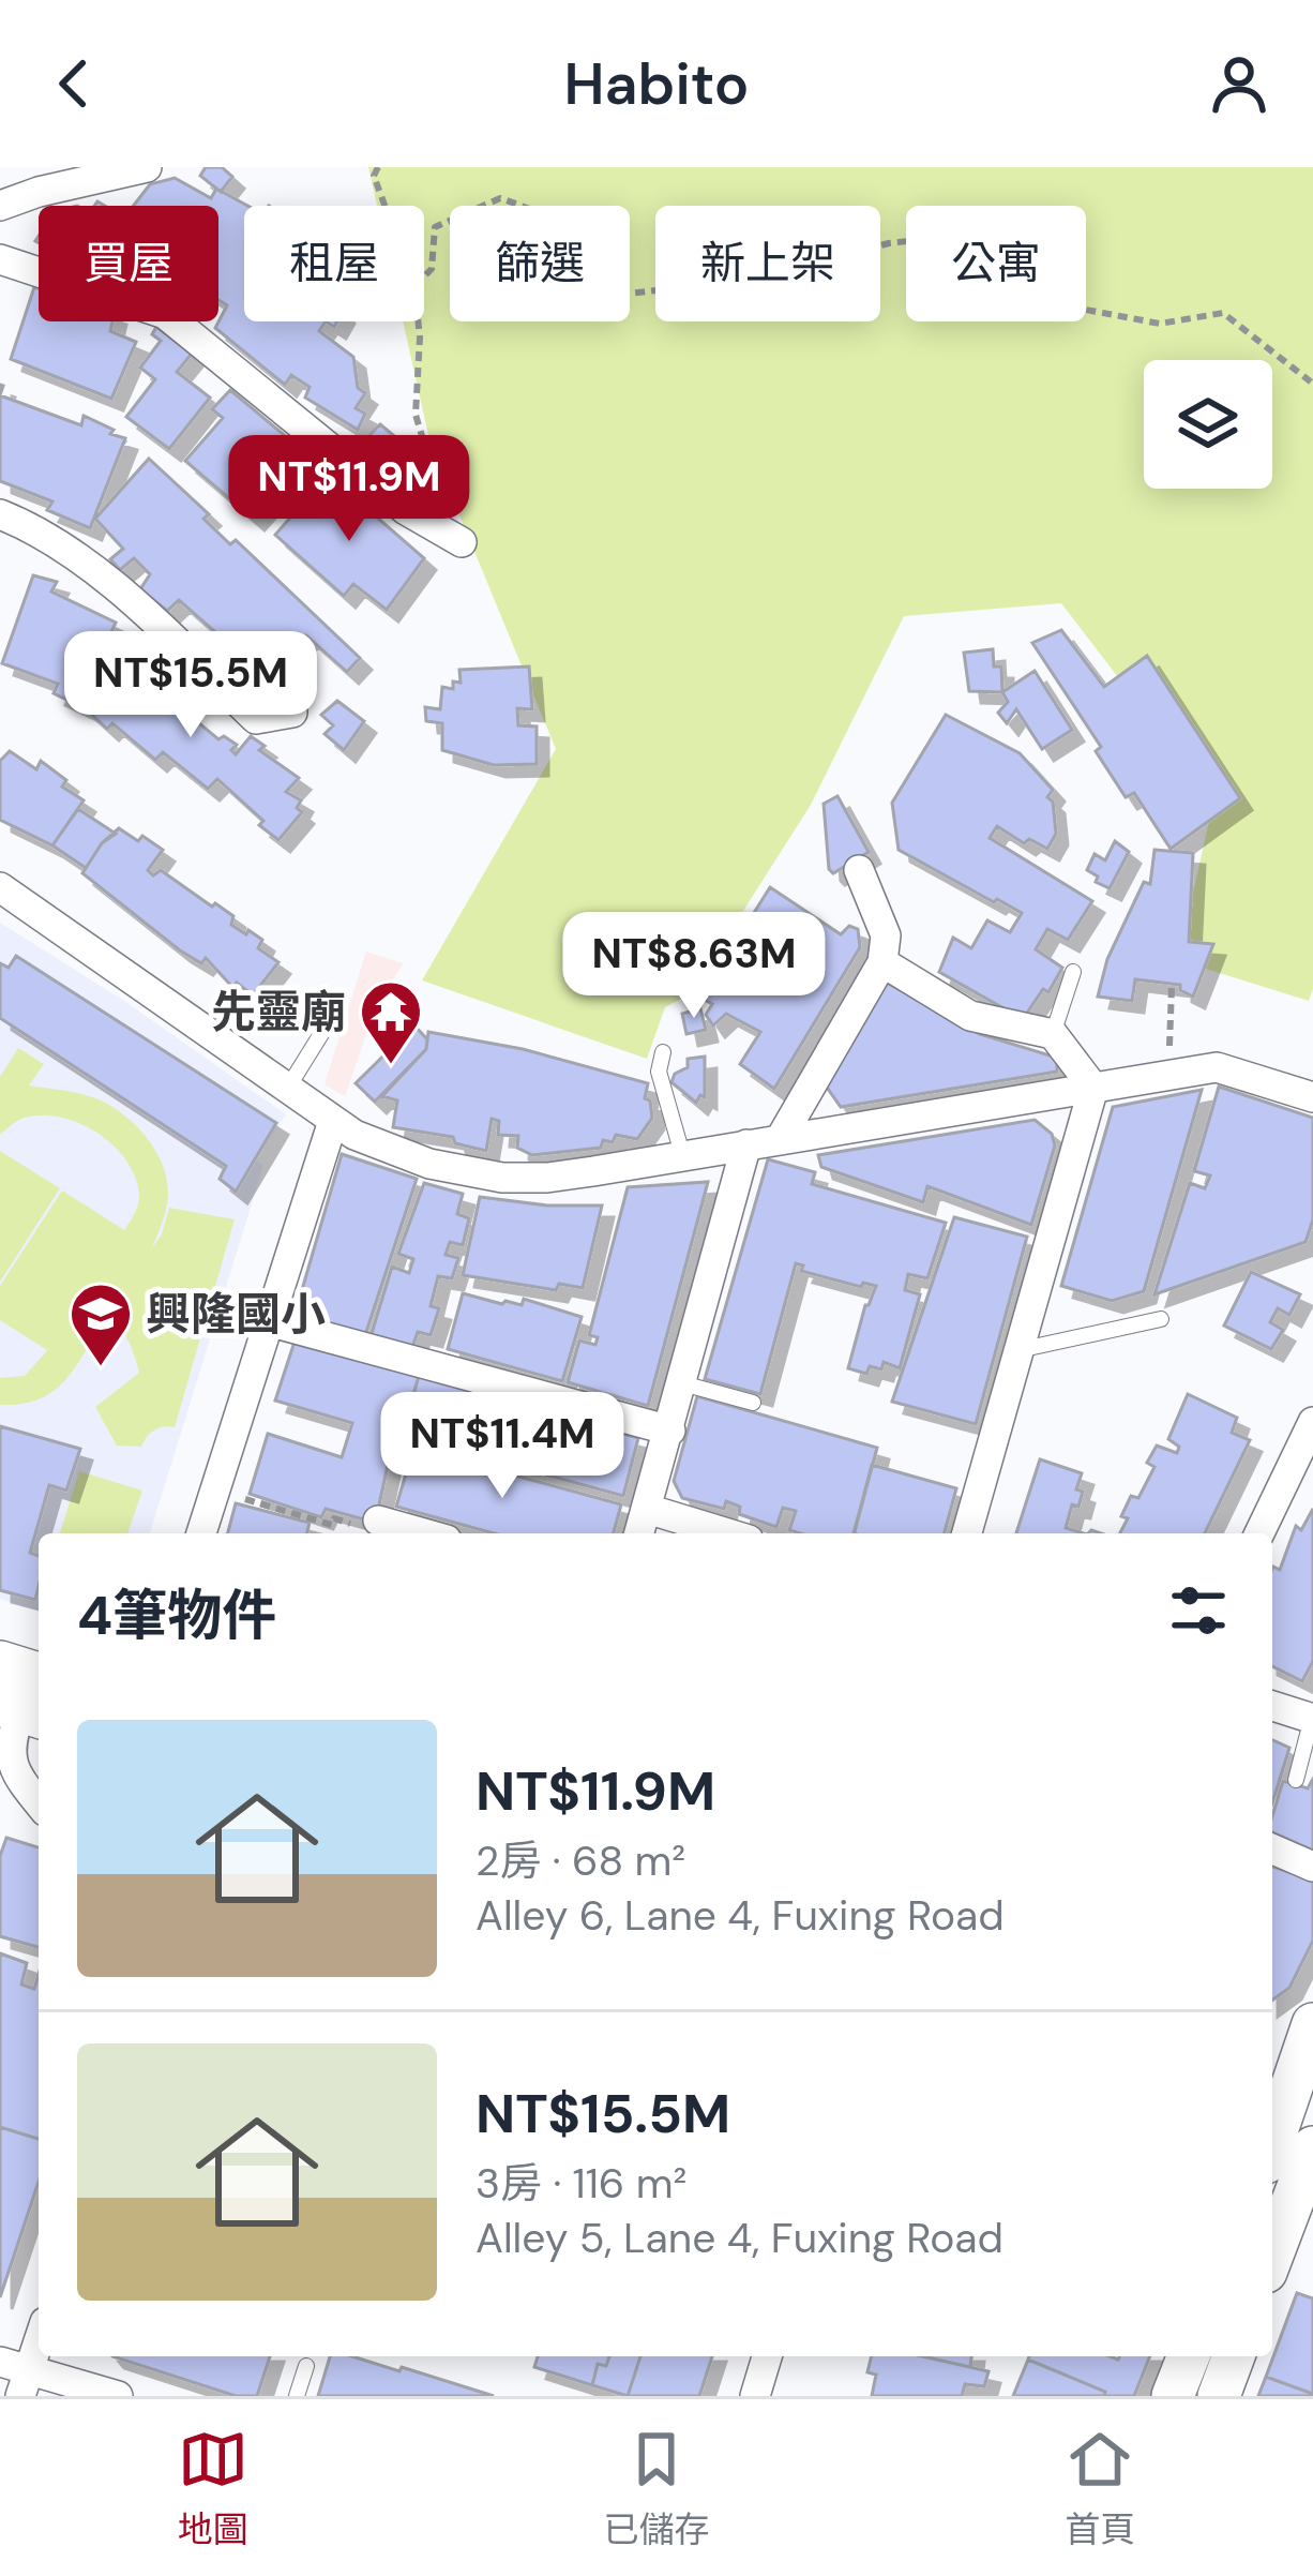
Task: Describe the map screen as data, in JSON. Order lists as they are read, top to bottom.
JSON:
{
  "places": {
    "temple": ["先靈廟"],
    "school or university": ["興隆國小"]
  },
  "page": {
    "header": "Habito",
    "chip": [
      "買屋",
      "租屋",
      "篩選",
      "新上架",
      "公寓"
    ],
    "price": [
      "NT$11.9M",
      "NT$15.5M",
      "NT$8.63M",
      "NT$11.4M"
    ],
    "heading": "4筆物件",
    "list": [
      {
        "name": "NT$11.9M",
        "note": "2房 · 68 m² · Alley 6, Lane 4, Fuxing Road"
      },
      {
        "name": "NT$15.5M",
        "note": "3房 · 116 m² · Alley 5, Lane 4, Fuxing Road"
      }
    ],
    "tabs": ["地圖", "已儲存", "首頁"]
  }
}
